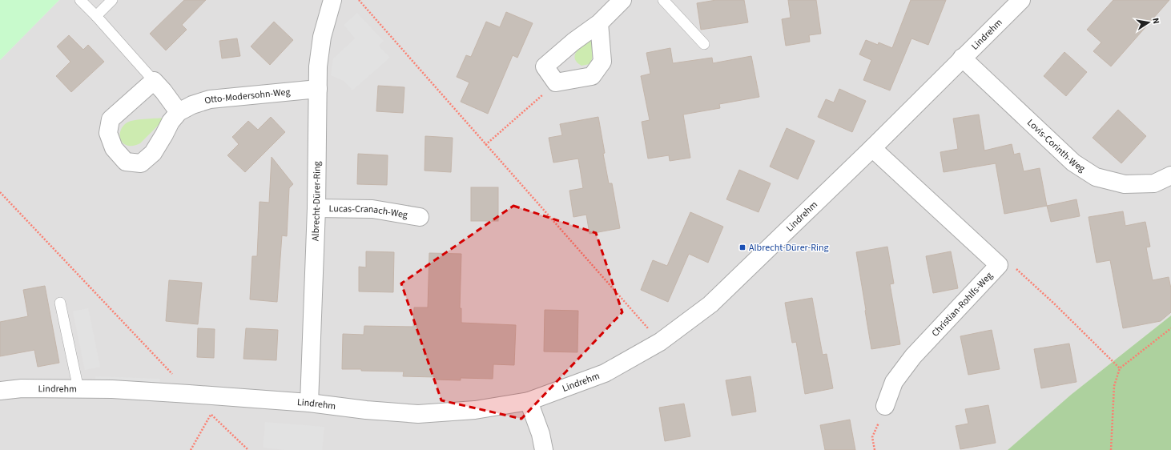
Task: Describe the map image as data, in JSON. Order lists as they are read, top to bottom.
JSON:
{
  "streets": {
    "street": [
      "Lindrehm",
      "Otto-Modersohn-Weg",
      "Lovis-Corinth-Weg",
      "Albrecht-Dürer-Ring",
      "Lucas-Cranach-Weg",
      "Christian-Rohlfs-Weg"
    ]
  },
  "crossings": [
    ["Lindrehm", "Lovis-Corinth-Weg"],
    ["Lindrehm", "Albrecht-Dürer-Ring"],
    ["Lindrehm", "Christian-Rohlfs-Weg"],
    ["Otto-Modersohn-Weg", "Albrecht-Dürer-Ring"],
    ["Albrecht-Dürer-Ring", "Lucas-Cranach-Weg"]
  ],
  "places": {
    "transit": ["Albrecht-Dürer-Ring"]
  },
  "north": "right"
}
